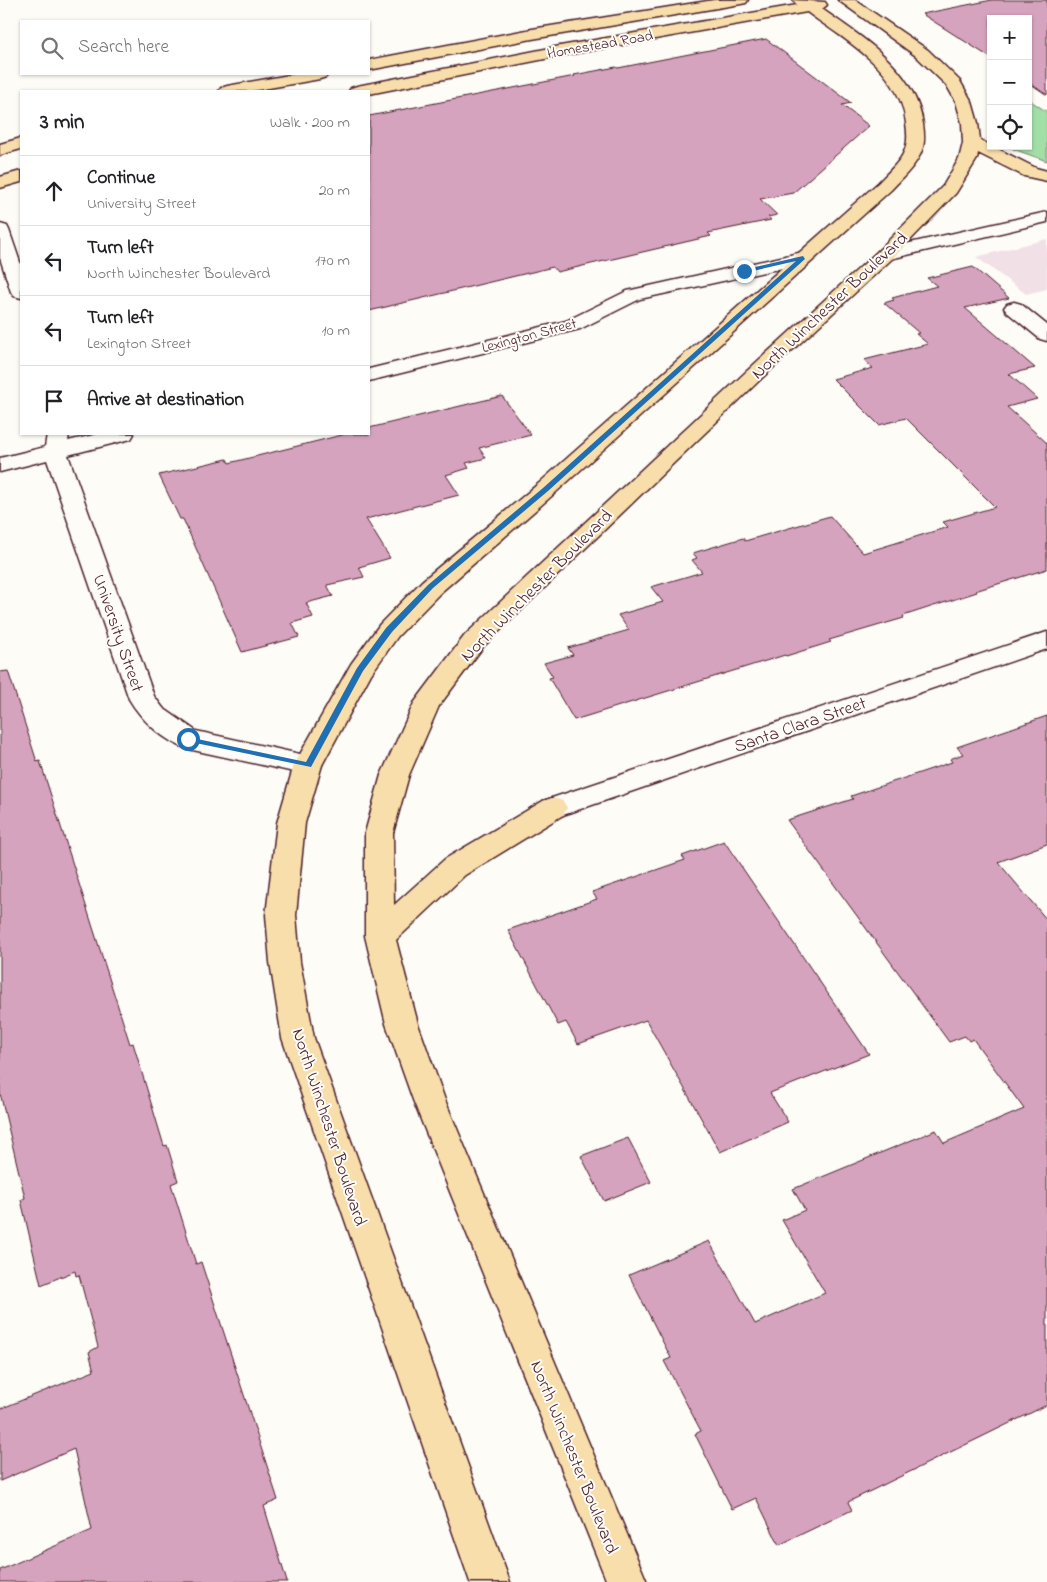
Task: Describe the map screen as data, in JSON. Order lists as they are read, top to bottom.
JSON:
{
  "streets": {
    "main road": ["Homestead Road", "North Winchester Boulevard"],
    "street": ["Lexington Street", "University Street", "Santa Clara Street"]
  },
  "crossings": [
    ["Homestead Road", "North Winchester Boulevard"],
    ["North Winchester Boulevard", "Lexington Street"],
    ["North Winchester Boulevard", "University Street"]
  ],
  "page": {
    "map_buttons": ["+", "−"],
    "search": "Search here",
    "heading": ["3 min", "Walk · 200 m"],
    "list": [
      ["Continue", "University Street", "20 m"],
      ["Turn left", "North Winchester Boulevard", "170 m"],
      ["Turn left", "Lexington Street", "10 m"],
      "Arrive at destination"
    ]
  }
}
